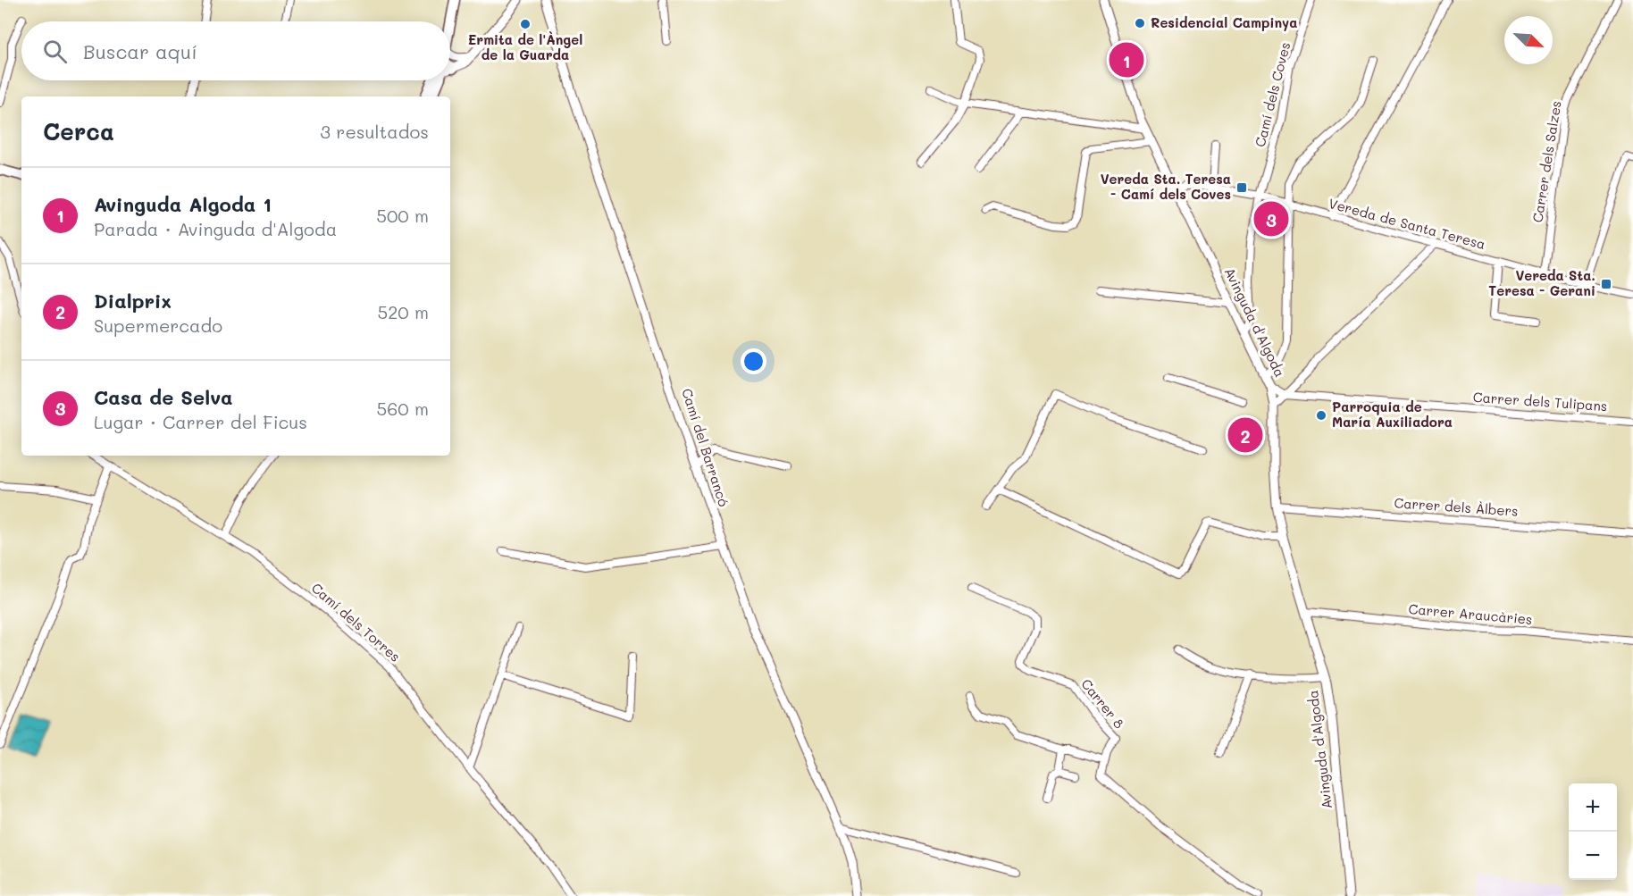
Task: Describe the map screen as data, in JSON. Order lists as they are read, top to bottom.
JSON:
{
  "streets": {
    "street": [
      "Camí dels Coves",
      "Carrer dels Salzes",
      "Vereda de Santa Teresa",
      "Avinguda d'Algoda",
      "Carrer dels Tulipans",
      "Camí del Barrancó",
      "Carrer dels Àlbers",
      "Carrer Araucàries",
      "Camí dels Torres",
      "Carrer 8"
    ]
  },
  "crossings": [
    ["Camí dels Coves", "Vereda de Santa Teresa"],
    ["Camí dels Coves", "Avinguda d'Algoda"],
    ["Carrer dels Salzes", "Vereda de Santa Teresa"],
    ["Vereda de Santa Teresa", "Avinguda d'Algoda"],
    ["Avinguda d'Algoda", "Carrer dels Tulipans"],
    ["Avinguda d'Algoda", "Carrer dels Àlbers"],
    ["Avinguda d'Algoda", "Carrer Araucàries"]
  ],
  "places": {
    "other": ["Residencial Campinya", "Ermita de l'Àngel de la Guarda", "Parroquia de María Auxiliadora"],
    "transit": ["Vereda Sta. Teresa - Camí dels Coves", "Vereda Sta. Teresa - Gerani"]
  },
  "north": "bottom right",
  "page": {
    "search": "Buscar aquí",
    "pins": ["1", "3", "2"],
    "heading": ["Cerca", "3 resultados"],
    "list": [
      {
        "mark": "1",
        "name": "Avinguda Algoda 1",
        "note": "Parada · Avinguda d'Algoda",
        "value": "500 m"
      },
      {
        "mark": "2",
        "name": "Dialprix",
        "note": "Supermercado",
        "value": "520 m"
      },
      {
        "mark": "3",
        "name": "Casa de Selva",
        "note": "Lugar · Carrer del Ficus",
        "value": "560 m"
      }
    ],
    "map_buttons": ["+", "−"]
  }
}
